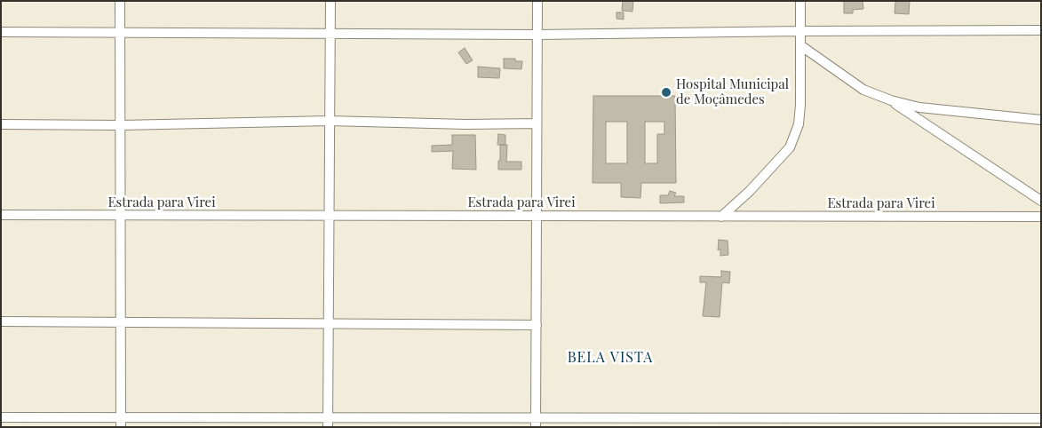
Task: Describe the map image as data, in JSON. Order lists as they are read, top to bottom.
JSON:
{
  "streets": {
    "street": ["Estrada para Virei"]
  },
  "districts": ["BELA VISTA"],
  "places": ["Hospital Municipal de Moçâmedes"]
}
